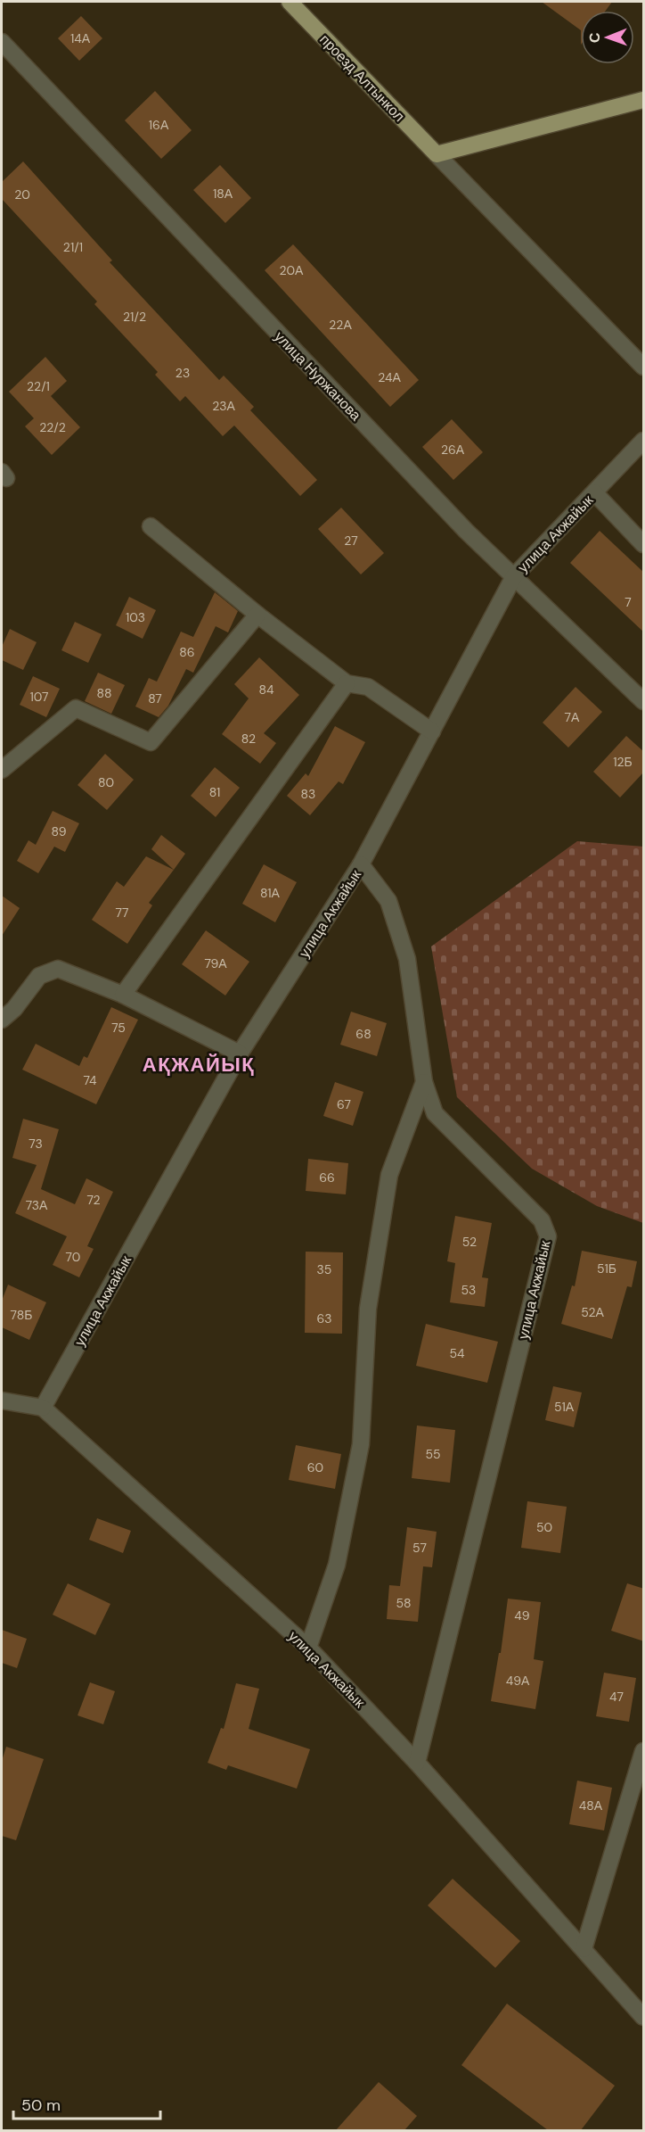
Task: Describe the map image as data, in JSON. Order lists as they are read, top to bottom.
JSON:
{
  "streets": {
    "main road": ["проезд Алтынкол"],
    "street": ["улица Нуржанова", "улица Акжайык"]
  },
  "crossings": [
    ["улица Нуржанова", "улица Акжайык"]
  ],
  "districts": ["АҚЖАЙЫҚ"],
  "house_numbers": [
    "14А",
    "16А",
    "18А",
    "20",
    "21/1",
    "20А",
    "21/2",
    "22А",
    "23",
    "24А",
    "22/1",
    "23А",
    "22/2",
    "26А",
    "27",
    "7",
    "103",
    "86",
    "84",
    "88",
    "107",
    "87",
    "7А",
    "82",
    "12Б",
    "80",
    "81",
    "83",
    "89",
    "81А",
    "77",
    "79А",
    "75",
    "68",
    "74",
    "67",
    "73",
    "66",
    "72",
    "73А",
    "52",
    "70",
    "51Б",
    "35",
    "53",
    "52А",
    "78Б",
    "63",
    "54",
    "51А",
    "55",
    "60",
    "50",
    "57",
    "58",
    "49",
    "49А",
    "47",
    "48А"
  ],
  "scale_bar": "50 m",
  "north": "left"
}
